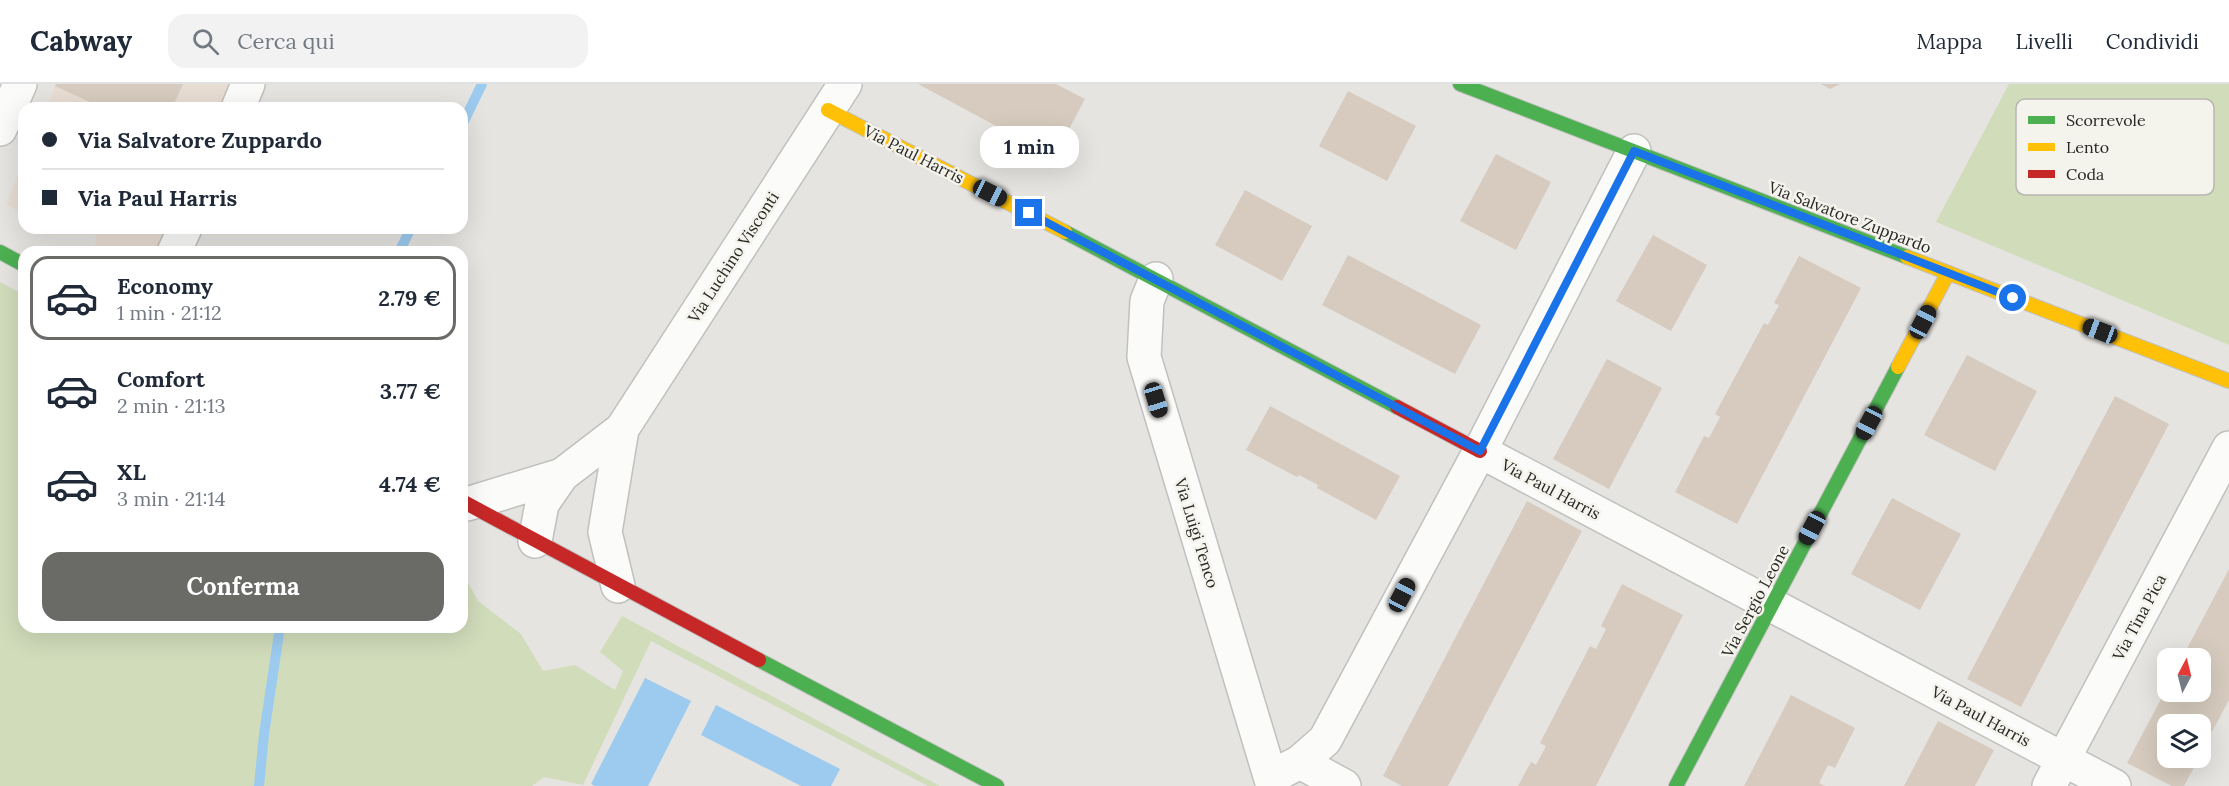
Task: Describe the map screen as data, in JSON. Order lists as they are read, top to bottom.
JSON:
{
  "streets": {
    "street": [
      "Via Paul Harris",
      "Via Salvatore Zuppardo",
      "Via Luchino Visconti",
      "Via Luigi Tenco",
      "Via Sergio Leone",
      "Via Tina Pica"
    ]
  },
  "crossings": [
    ["Via Paul Harris", "Via Luchino Visconti"],
    ["Via Paul Harris", "Via Luigi Tenco"],
    ["Via Paul Harris", "Via Sergio Leone"],
    ["Via Paul Harris", "Via Tina Pica"],
    ["Via Salvatore Zuppardo", "Via Sergio Leone"]
  ],
  "legend": ["Scorrevole", "Lento", "Coda"],
  "north": "top",
  "page": {
    "header": "Cabway",
    "search": "Cerca qui",
    "nav": ["Mappa", "Livelli", "Condividi"],
    "banner": ["Via Salvatore Zuppardo", "Via Paul Harris"],
    "bubble": "1 min",
    "list": [
      {
        "name": "Economy",
        "note": "1 min · 21:12",
        "value": "2.79 €"
      },
      {
        "name": "Comfort",
        "note": "2 min · 21:13",
        "value": "3.77 €"
      },
      {
        "name": "XL",
        "note": "3 min · 21:14",
        "value": "4.74 €"
      }
    ],
    "buttons": "Conferma"
  }
}
